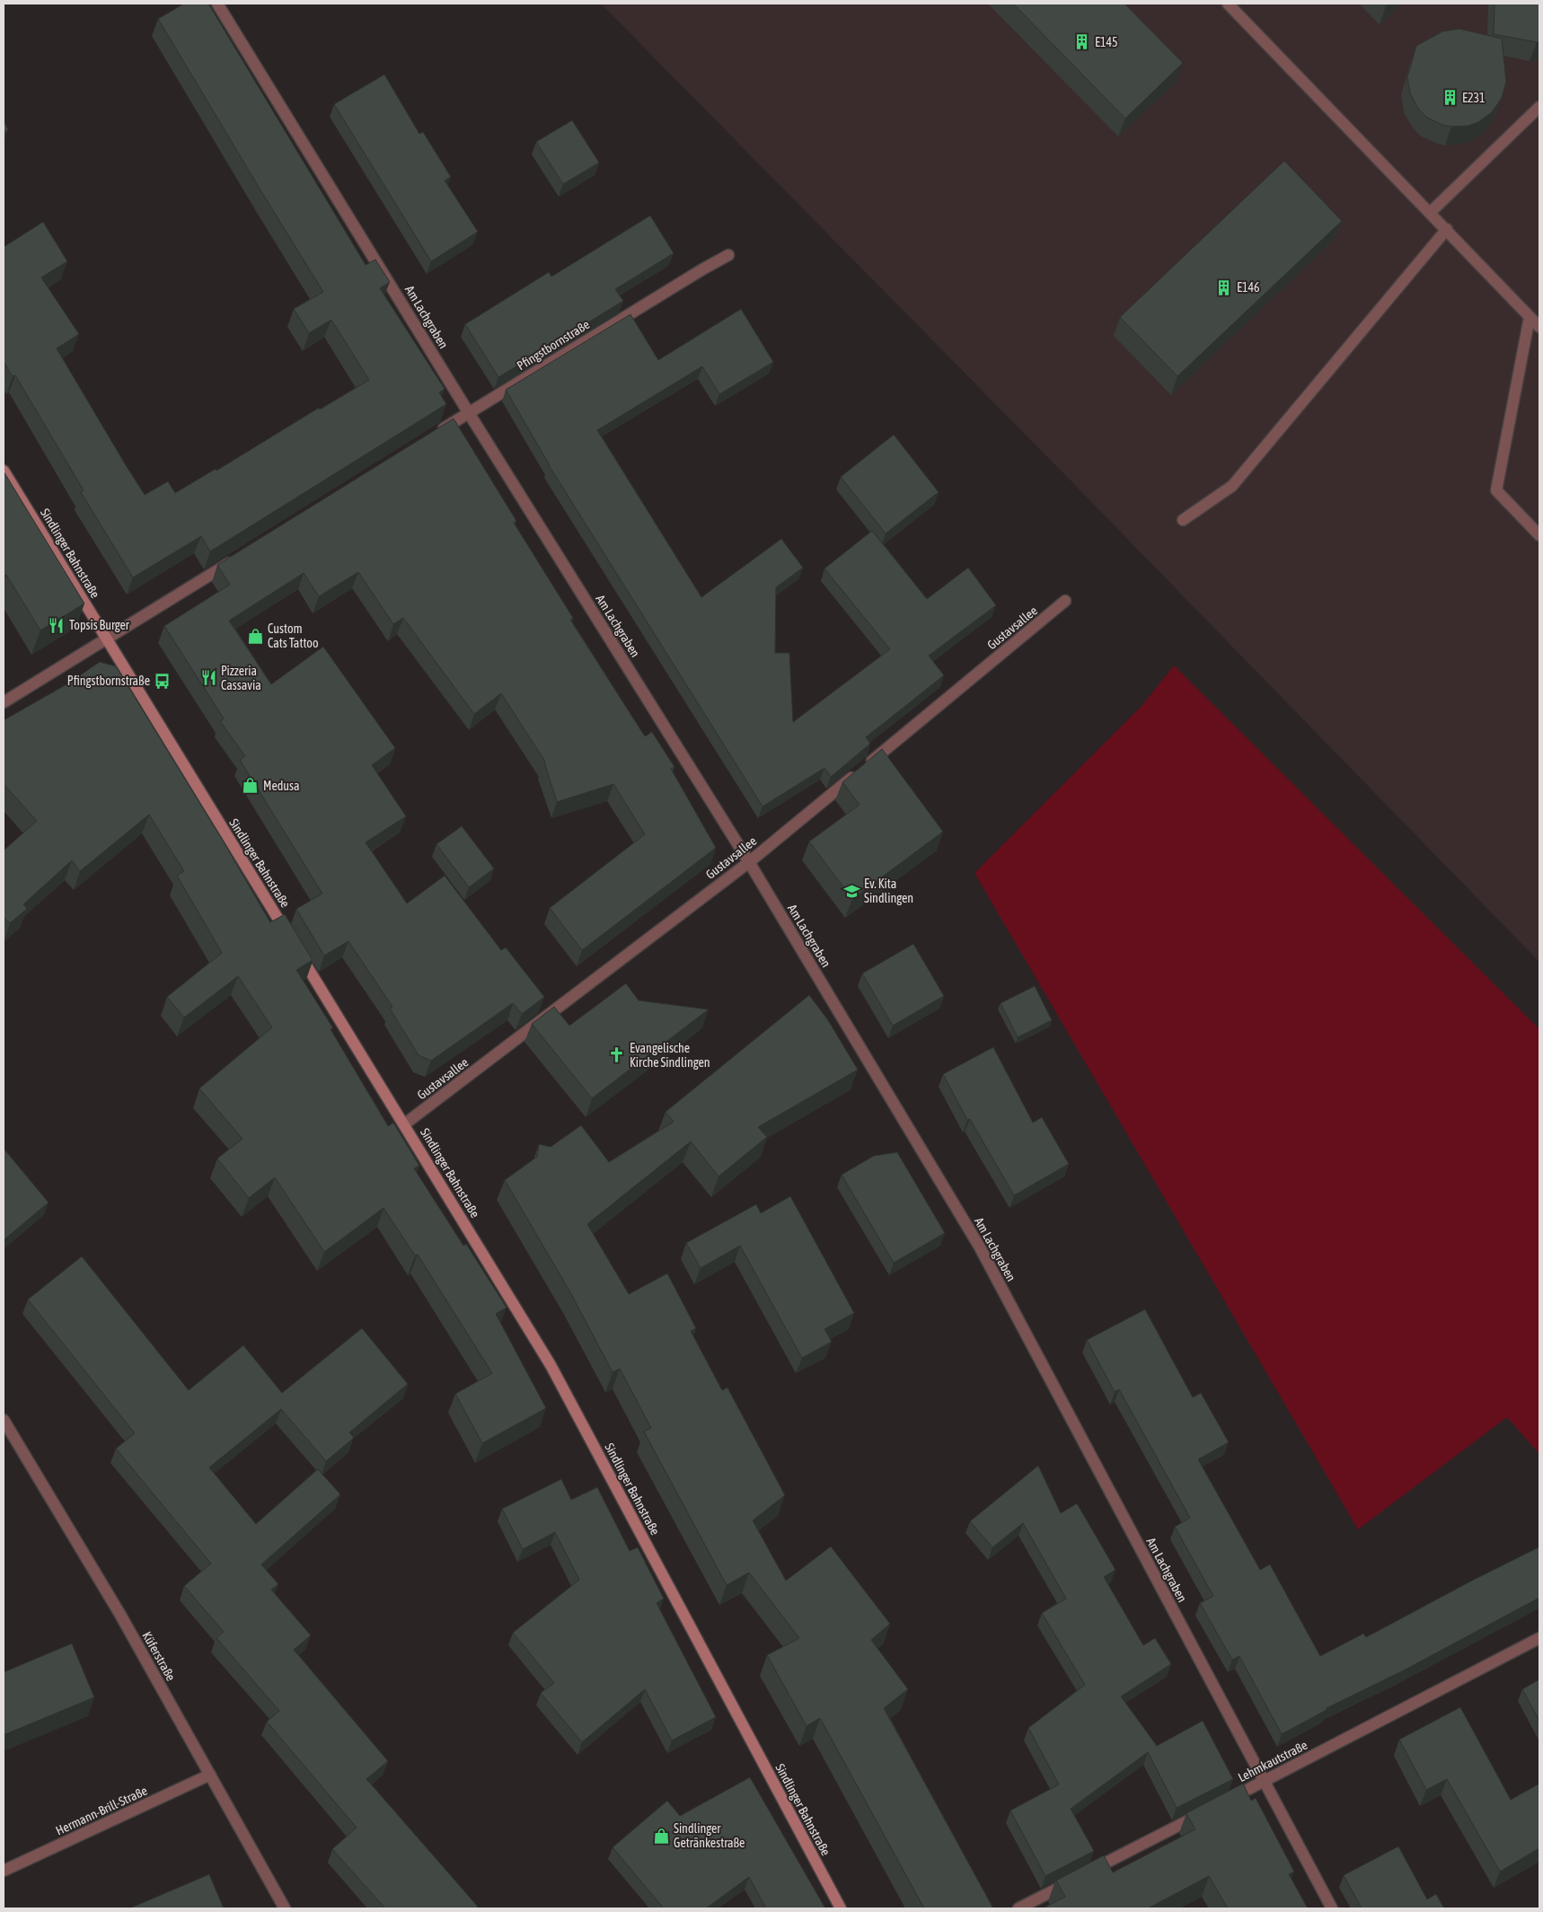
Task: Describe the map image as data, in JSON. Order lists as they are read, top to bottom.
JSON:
{
  "streets": {
    "street": [
      "Am Lachgraben",
      "Pfingstbornstraße",
      "Sindlinger Bahnstraße",
      "Gustavsallee",
      "Küferstraße",
      "Lehmkautstraße",
      "Hermann-Brill-Straße"
    ]
  },
  "crossings": [
    ["Am Lachgraben", "Pfingstbornstraße"],
    ["Am Lachgraben", "Gustavsallee"],
    ["Am Lachgraben", "Lehmkautstraße"],
    ["Sindlinger Bahnstraße", "Gustavsallee"],
    ["Küferstraße", "Hermann-Brill-Straße"]
  ],
  "places": {
    "building": ["E145", "E231", "E146"],
    "restaurant": ["Topsis Burger", "Pizzeria Cassavia"],
    "shop": ["Custom Cats Tattoo", "Medusa", "Sindlinger Getränkestraße"],
    "bus stop": ["Pfingstbornstraße"],
    "school or university": ["Ev. Kita Sindlingen"],
    "church": ["Evangelische Kirche Sindlingen"]
  }
}
